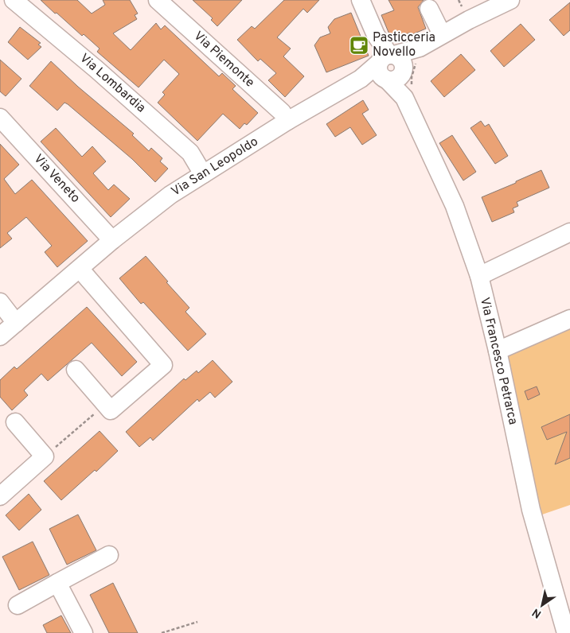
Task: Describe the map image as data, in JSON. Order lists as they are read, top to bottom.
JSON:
{
  "streets": {
    "street": [
      "Via Piemonte",
      "Via Lombardia",
      "Via San Leopoldo",
      "Via Veneto",
      "Via Francesco Petrarca"
    ]
  },
  "crossings": [
    ["Via Piemonte", "Via San Leopoldo"],
    ["Via Lombardia", "Via San Leopoldo"],
    ["Via San Leopoldo", "Via Veneto"],
    ["Via San Leopoldo", "Via Francesco Petrarca"]
  ],
  "places": {
    "cafe": ["Pasticceria Novello"]
  },
  "north": "bottom left"
}
